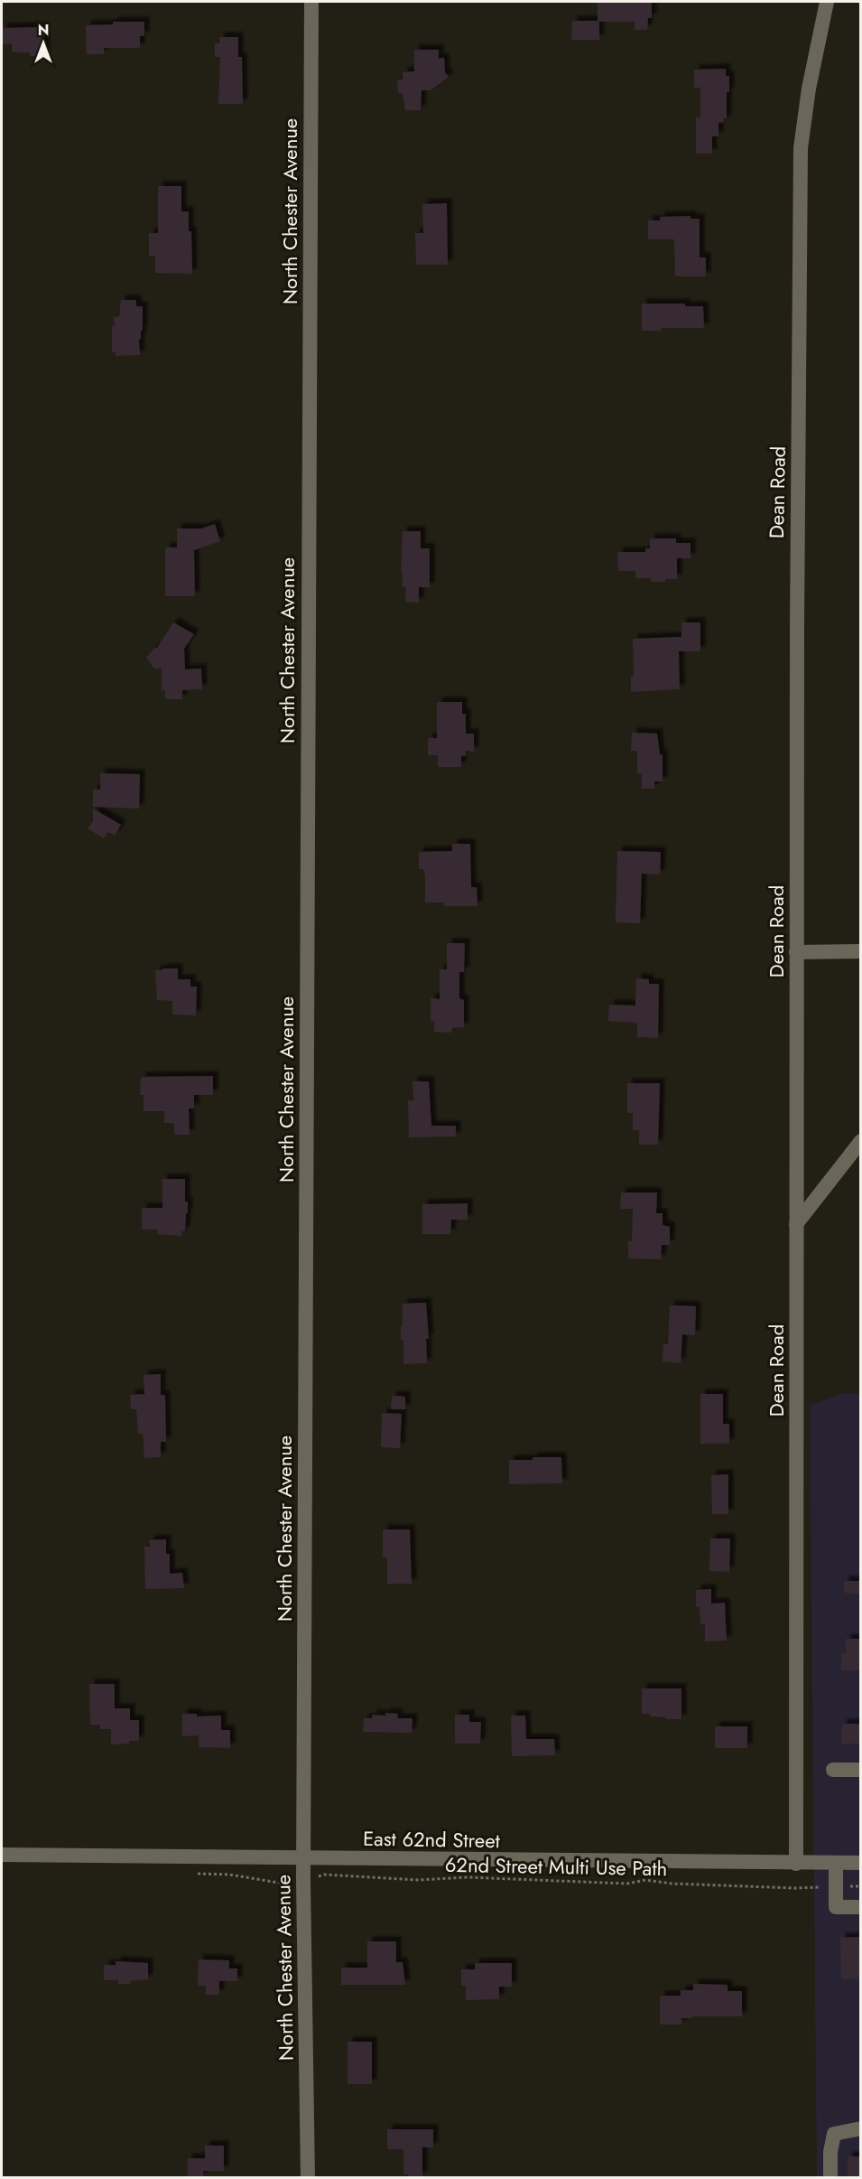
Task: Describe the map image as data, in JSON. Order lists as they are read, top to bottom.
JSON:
{
  "streets": {
    "street": ["North Chester Avenue", "Dean Road", "East 62nd Street"],
    "path": ["62nd Street Multi Use Path"]
  },
  "crossings": [
    ["North Chester Avenue", "East 62nd Street"],
    ["Dean Road", "East 62nd Street"]
  ],
  "north": "top"
}
